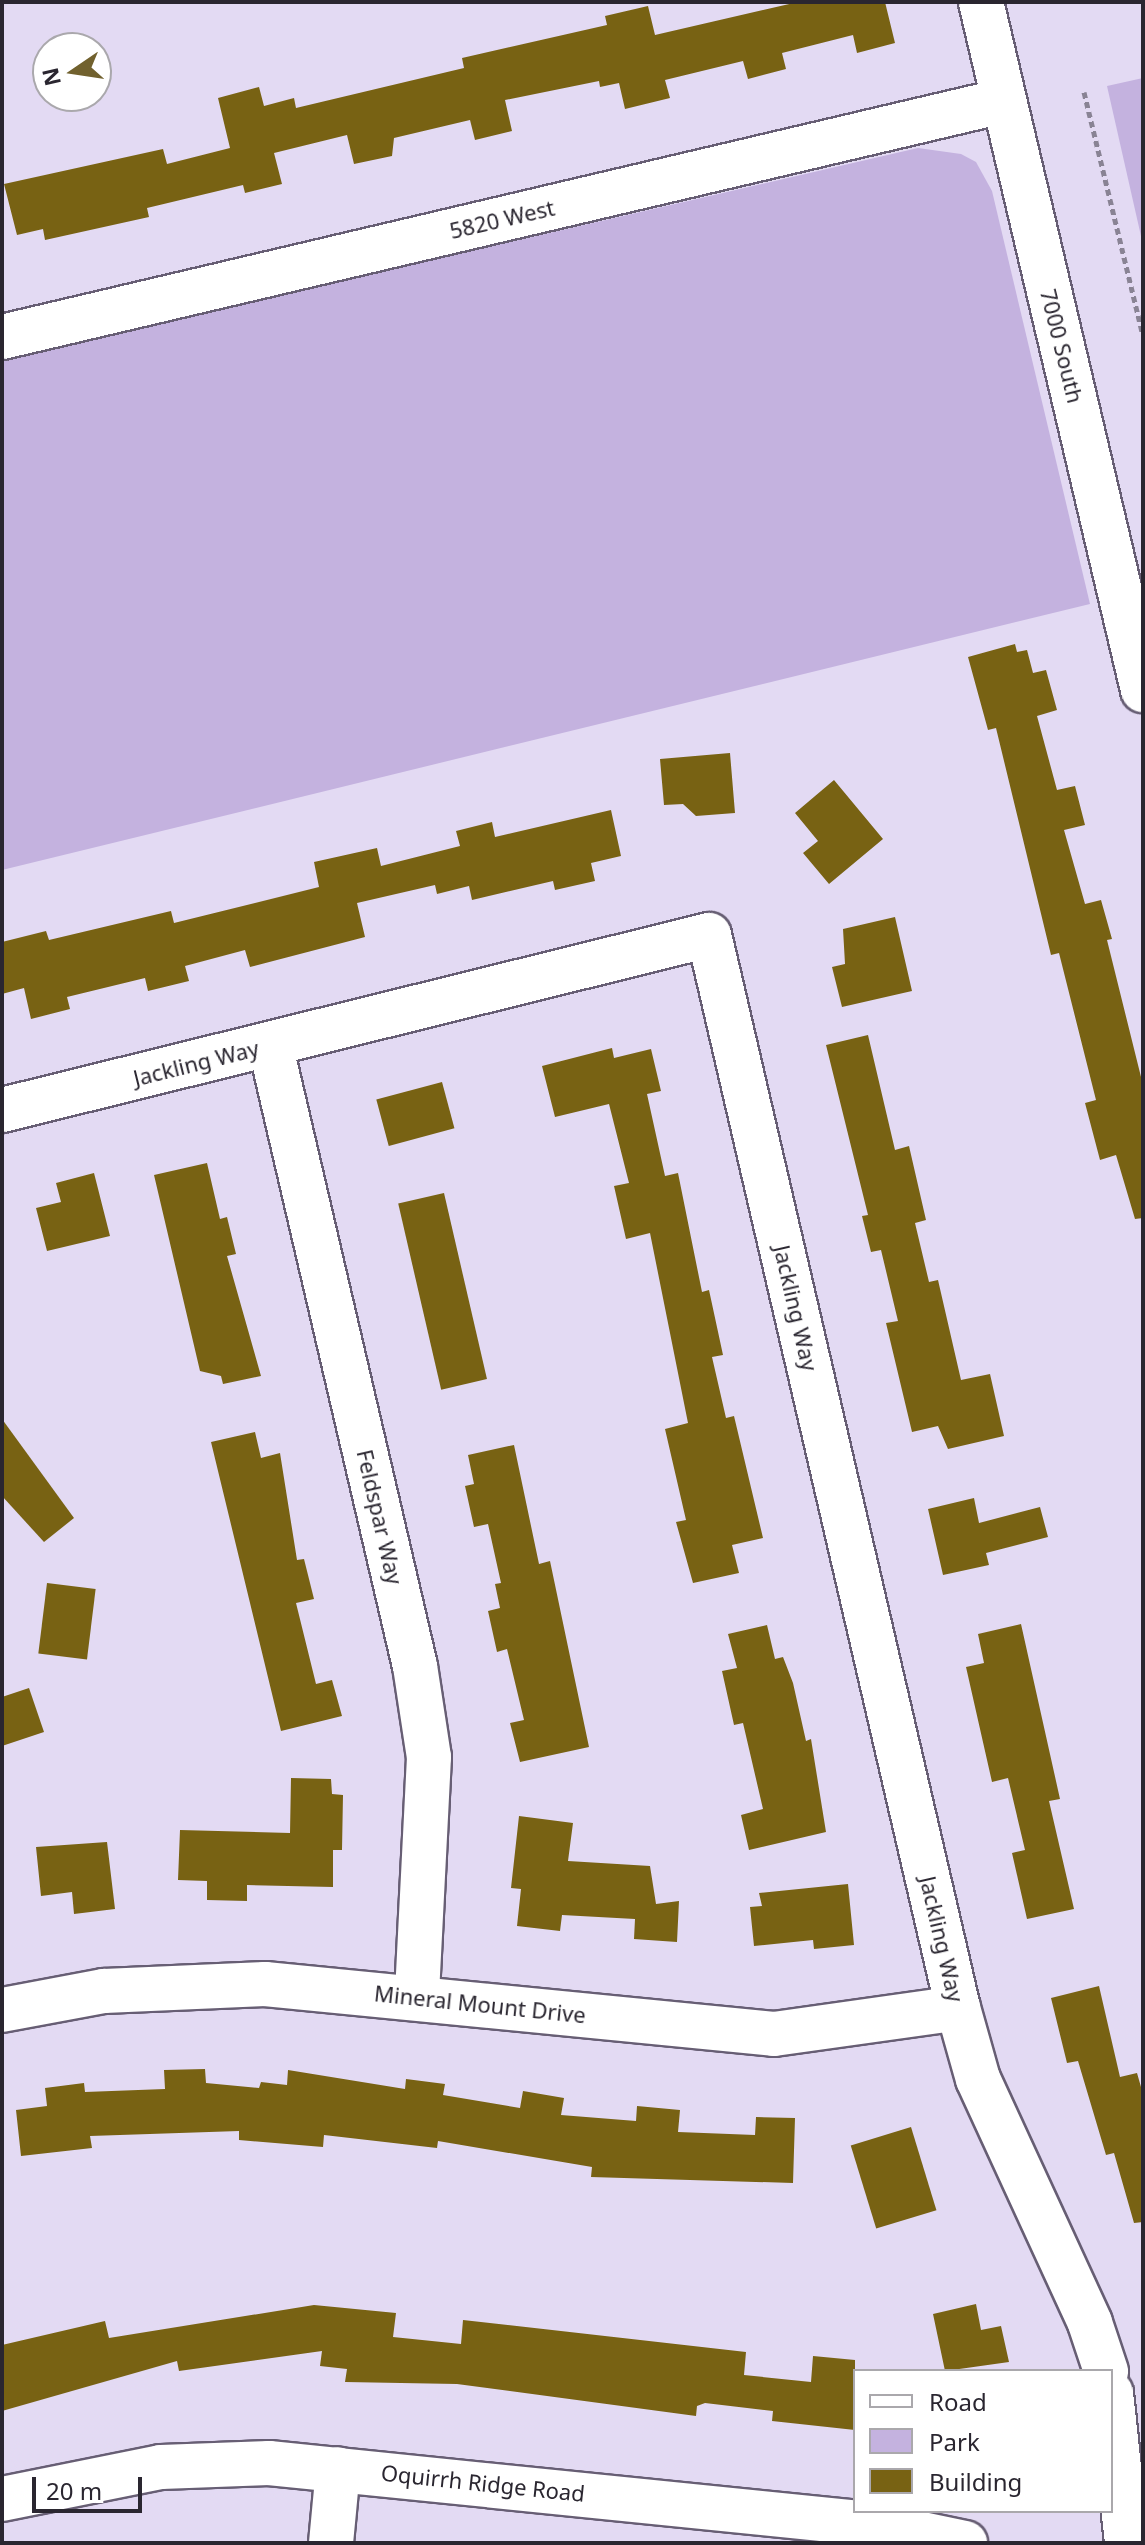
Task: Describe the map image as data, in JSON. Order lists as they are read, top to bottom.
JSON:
{
  "streets": {
    "street": [
      "5820 West",
      "7000 South",
      "Jackling Way",
      "Feldspar Way",
      "Mineral Mount Drive",
      "Oquirrh Ridge Road"
    ]
  },
  "crossings": [
    ["5820 West", "7000 South"],
    ["Jackling Way", "Feldspar Way"],
    ["Jackling Way", "Mineral Mount Drive"],
    ["Feldspar Way", "Mineral Mount Drive"]
  ],
  "legend": ["Road", "Park", "Building"],
  "scale_bar": "20 m",
  "north": "left"
}
